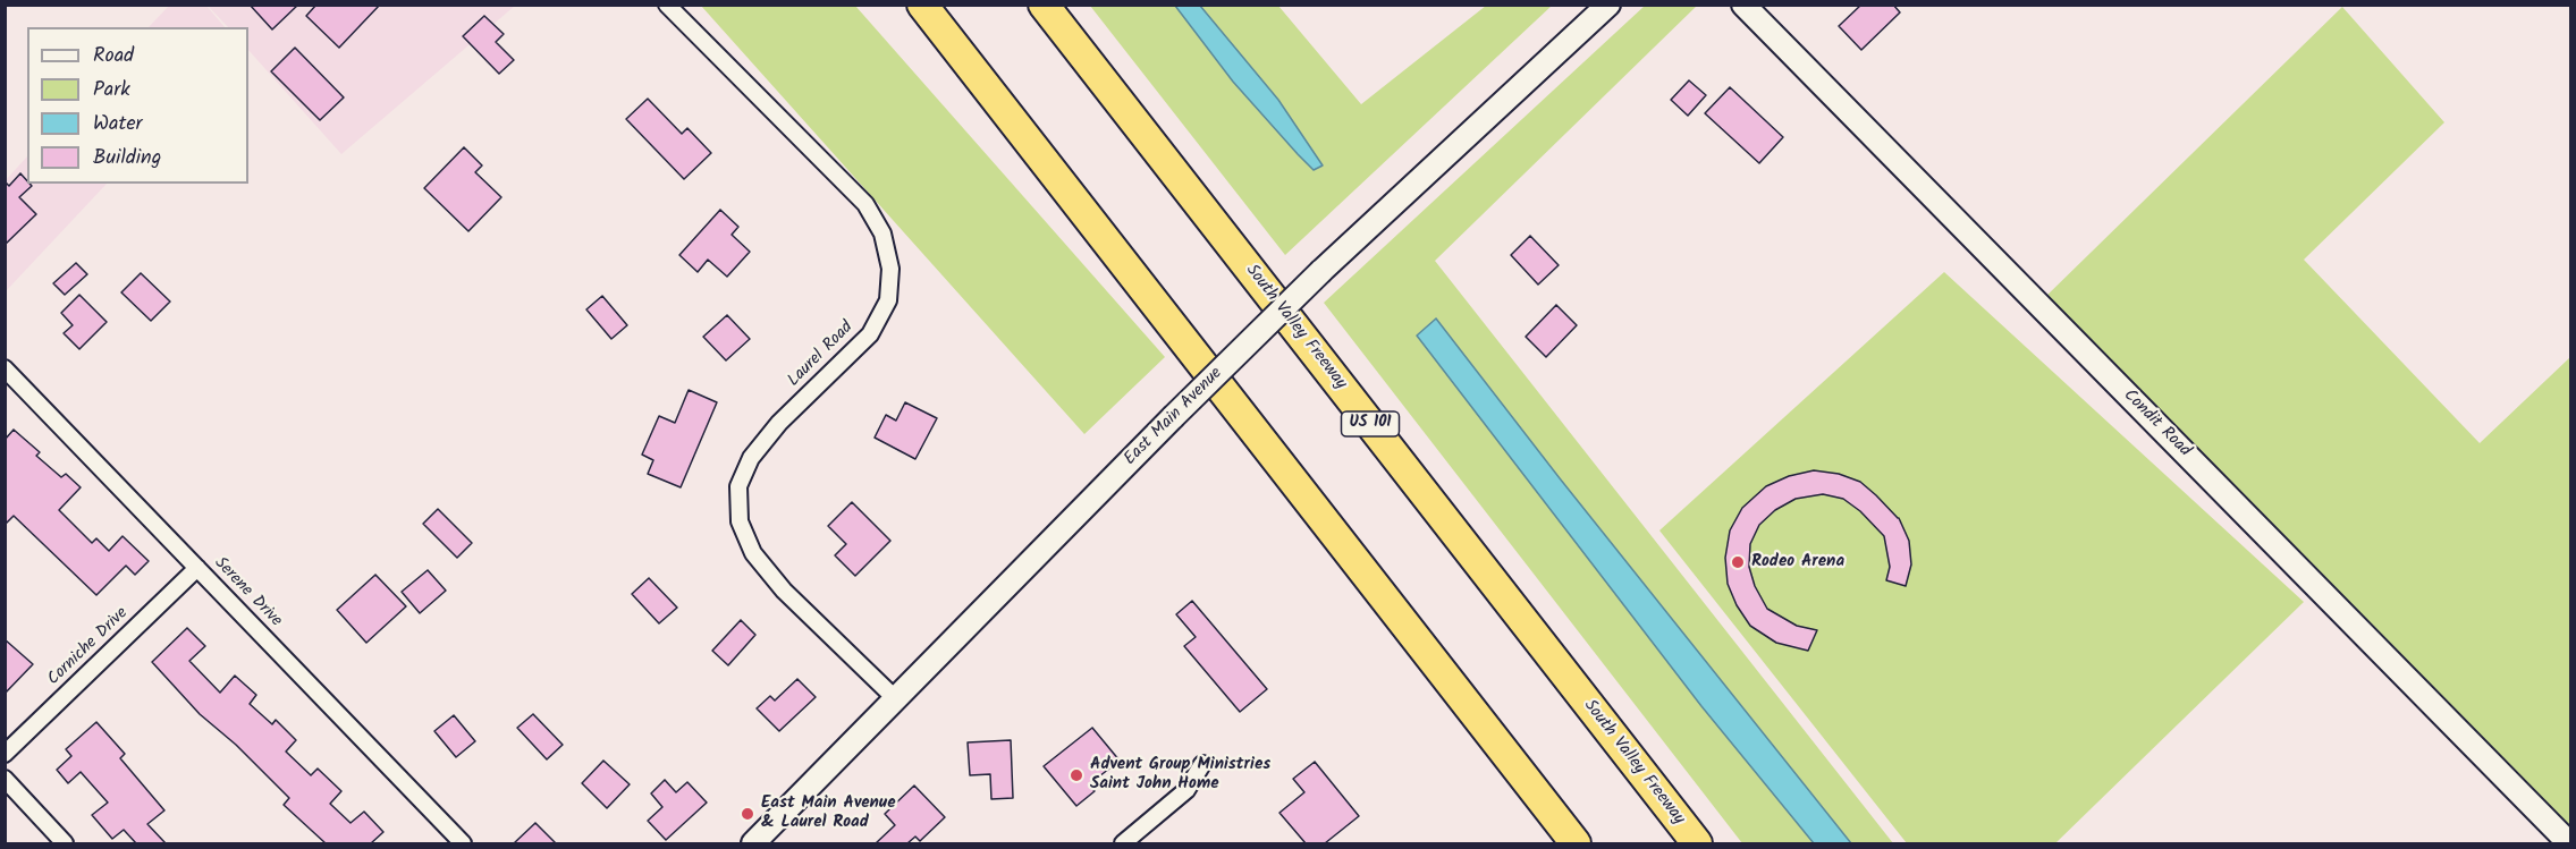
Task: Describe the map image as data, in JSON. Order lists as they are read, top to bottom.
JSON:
{
  "streets": {
    "highway": ["South Valley Freeway", "US 101"],
    "street": [
      "Laurel Road",
      "East Main Avenue",
      "Condit Road",
      "Serene Drive",
      "Corniche Drive"
    ]
  },
  "crossings": [
    ["Laurel Road", "East Main Avenue"],
    ["Serene Drive", "Corniche Drive"]
  ],
  "places": ["Rodeo Arena", "Advent Group Ministries Saint John Home", "East Main Avenue & Laurel Road"],
  "legend": [
    "Road",
    "Park",
    "Water",
    "Building"
  ]
}
